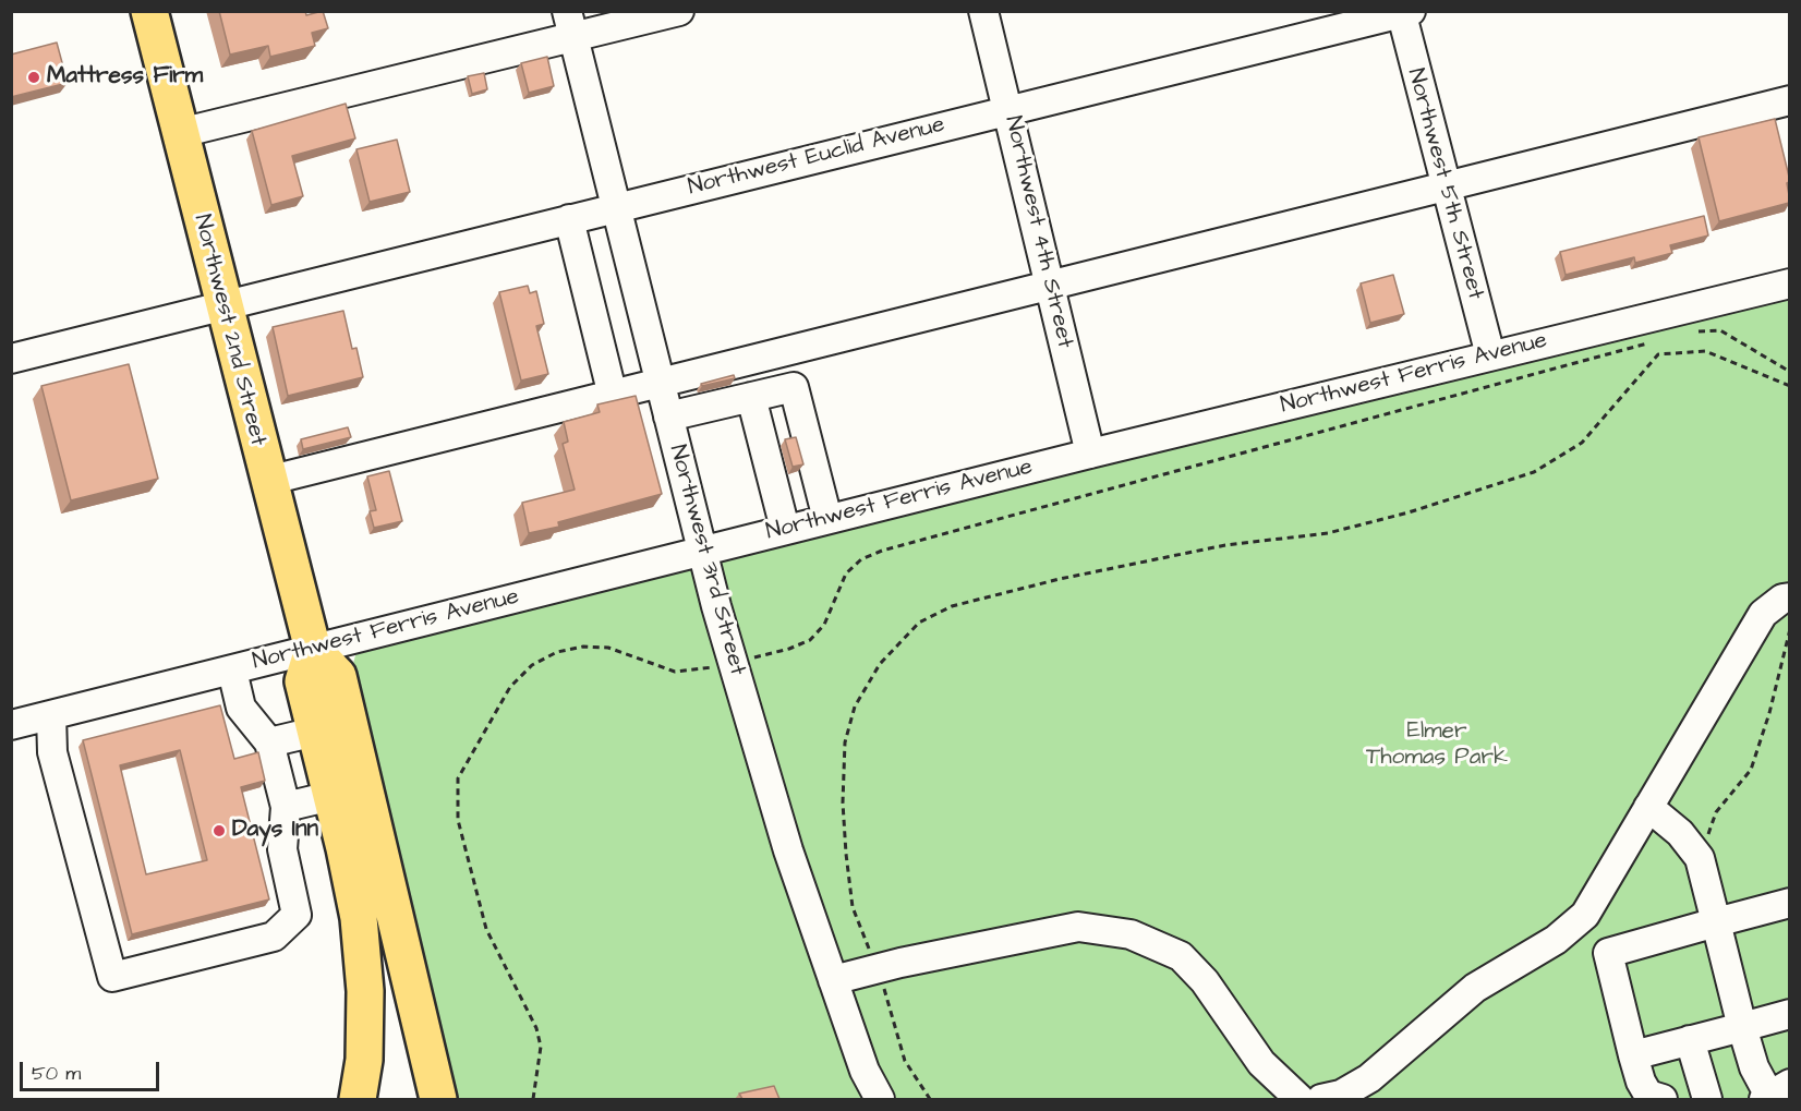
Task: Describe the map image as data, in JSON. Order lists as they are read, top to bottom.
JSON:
{
  "streets": {
    "main road": ["Northwest 2nd Street"],
    "street": [
      "Northwest Euclid Avenue",
      "Northwest 5th Street",
      "Northwest 4th Street",
      "Northwest Ferris Avenue",
      "Northwest 3rd Street"
    ]
  },
  "crossings": [
    ["Northwest Euclid Avenue", "Northwest 5th Street"],
    ["Northwest Euclid Avenue", "Northwest 4th Street"],
    ["Northwest Euclid Avenue", "Northwest 2nd Street"],
    ["Northwest Euclid Avenue", "Northwest 3rd Street"],
    ["Northwest 5th Street", "Northwest Ferris Avenue"],
    ["Northwest 4th Street", "Northwest Ferris Avenue"],
    ["Northwest 2nd Street", "Northwest Ferris Avenue"],
    ["Northwest Ferris Avenue", "Northwest 3rd Street"]
  ],
  "parks": ["Elmer Thomas Park"],
  "places": ["Mattress Firm", "Days Inn"],
  "scale_bar": "50 m"
}
